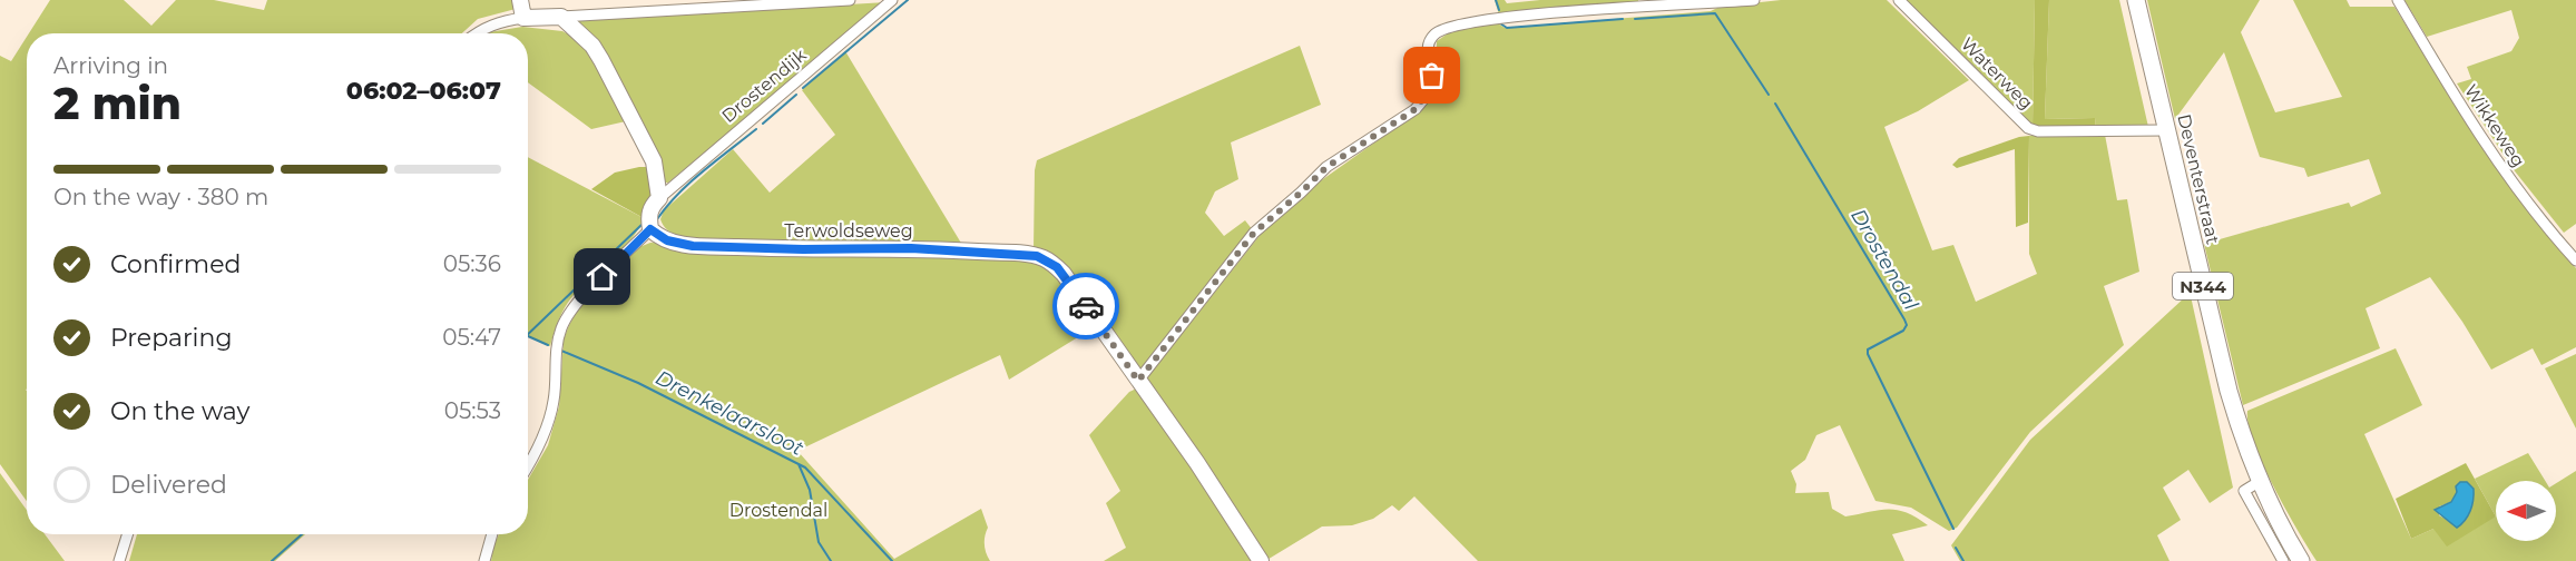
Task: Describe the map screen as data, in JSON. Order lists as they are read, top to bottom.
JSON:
{
  "streets": {
    "main road": ["Deventerstraat", "N344"],
    "street": [
      "Waterweg",
      "Drostendijk",
      "Wikkeweg",
      "Terwoldseweg"
    ]
  },
  "crossings": [
    ["Waterweg", "Deventerstraat"]
  ],
  "water": ["Drostendal", "Drenkelaarsloot"],
  "parks": ["Drostendal"],
  "north": "left",
  "page": {
    "heading": ["2 min", "Arriving in", "06:02–06:07"],
    "bar": "On the way · 380 m",
    "list": [
      ["Confirmed", "05:36"],
      ["Preparing", "05:47"],
      ["On the way", "05:53"],
      "Delivered"
    ]
  }
}
